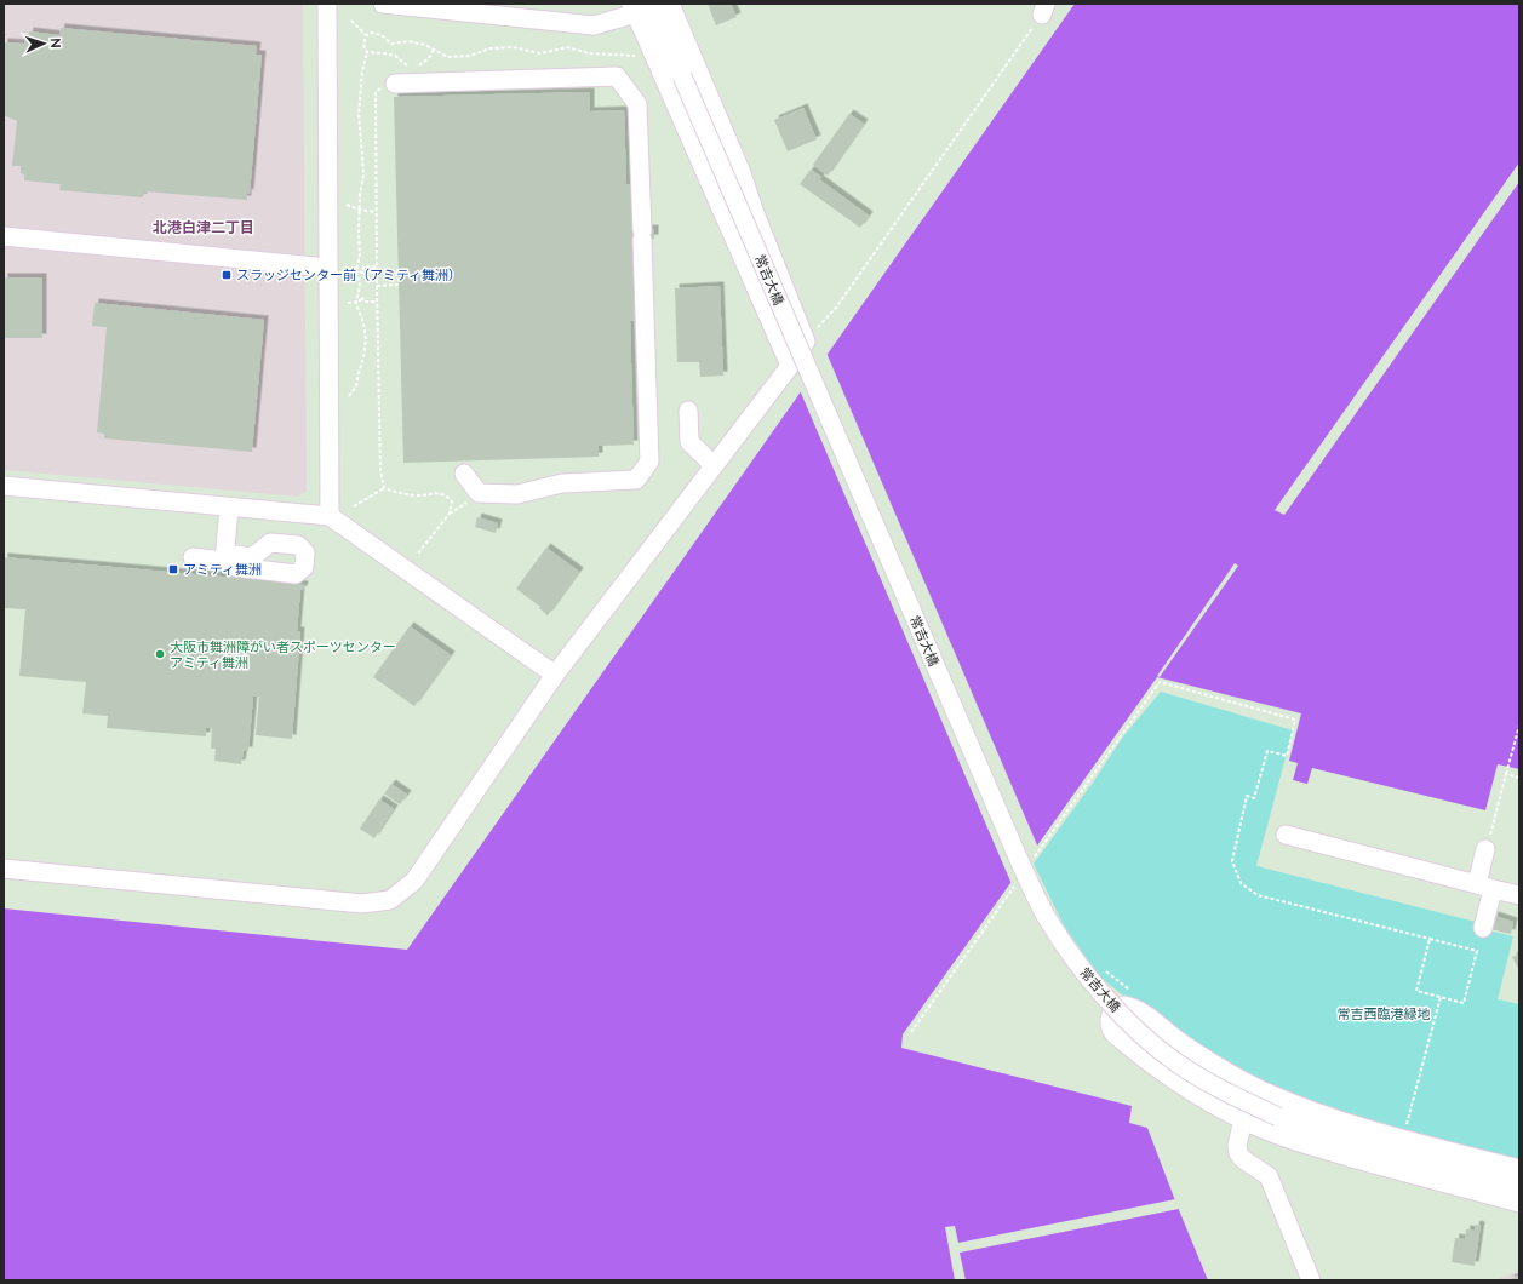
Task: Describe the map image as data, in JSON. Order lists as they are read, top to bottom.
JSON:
{
  "streets": {
    "street": ["常吉大橋"]
  },
  "districts": ["北港白津二丁目"],
  "parks": ["常吉西臨港緑地"],
  "places": {
    "transit": ["スラッジセンター前（アミティ舞洲）", "アミティ舞洲"],
    "other": ["大阪市舞洲障がい者スポーツセンター アミティ舞洲"]
  },
  "north": "right"
}
